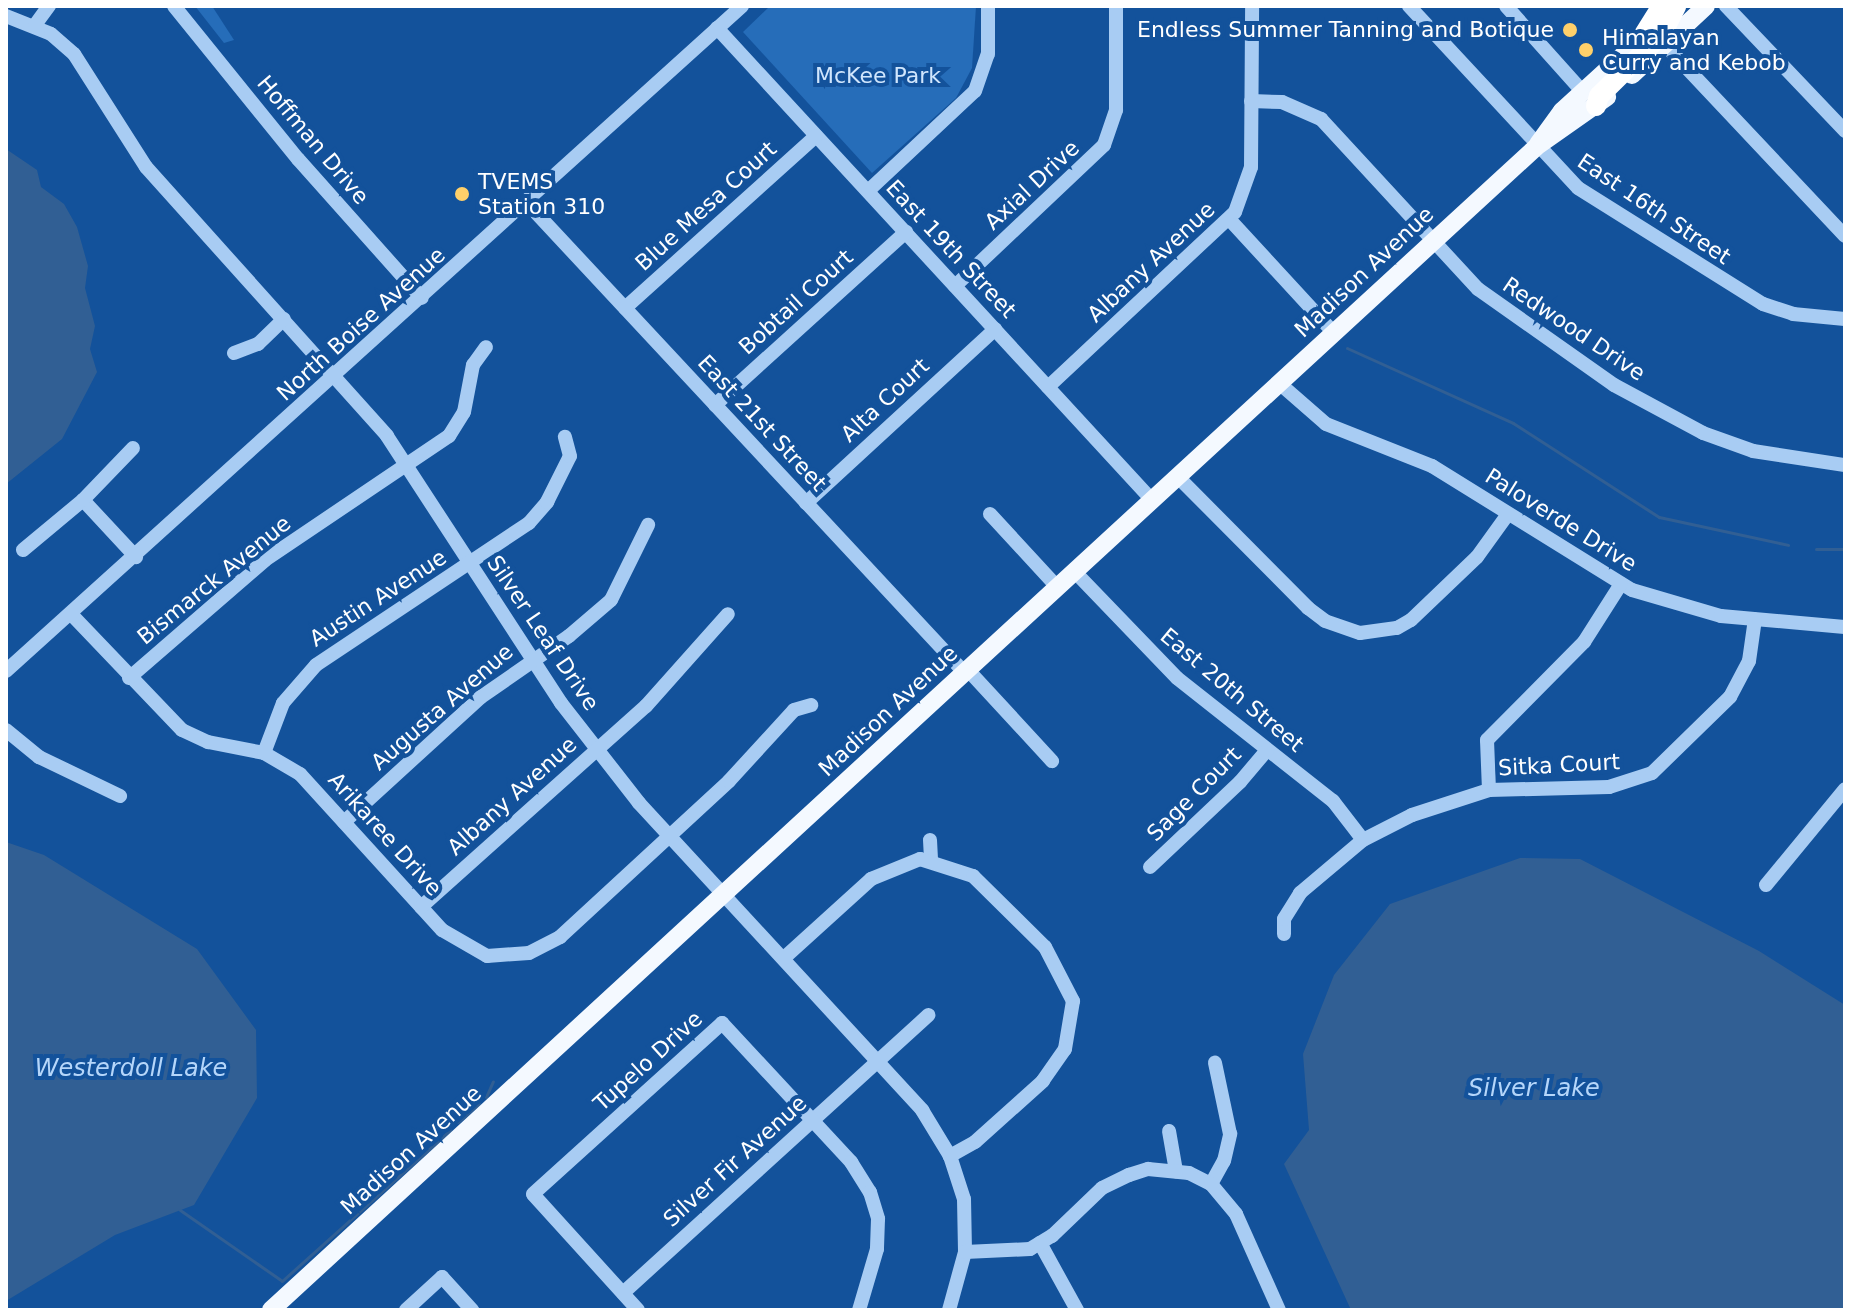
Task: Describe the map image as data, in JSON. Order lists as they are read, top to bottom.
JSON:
{
  "streets": {
    "main road": ["Madison Avenue"],
    "street": [
      "Hoffman Drive",
      "Axial Drive",
      "Blue Mesa Court",
      "East 16th Street",
      "East 19th Street",
      "Albany Avenue",
      "Bobtail Court",
      "North Boise Avenue",
      "Redwood Drive",
      "Alta Court",
      "East 21st Street",
      "Paloverde Drive",
      "Bismarck Avenue",
      "Austin Avenue",
      "Silver Leaf Drive",
      "East 20th Street",
      "Augusta Avenue",
      "Sitka Court",
      "Sage Court",
      "Arikaree Drive",
      "Tupelo Drive",
      "Silver Fir Avenue"
    ]
  },
  "crossings": [
    ["Hoffman Drive", "North Boise Avenue"],
    ["Axial Drive", "East 19th Street"],
    ["Blue Mesa Court", "East 19th Street"],
    ["Blue Mesa Court", "East 21st Street"],
    ["East 16th Street", "Madison Avenue"],
    ["East 19th Street", "Albany Avenue"],
    ["East 19th Street", "Madison Avenue"],
    ["East 19th Street", "Bobtail Court"],
    ["East 19th Street", "North Boise Avenue"],
    ["East 19th Street", "Alta Court"],
    ["Albany Avenue", "Redwood Drive"],
    ["Albany Avenue", "Silver Leaf Drive"],
    ["Albany Avenue", "Arikaree Drive"],
    ["Madison Avenue", "Redwood Drive"],
    ["Madison Avenue", "East 21st Street"],
    ["Madison Avenue", "Paloverde Drive"],
    ["Madison Avenue", "Silver Leaf Drive"],
    ["Madison Avenue", "East 20th Street"],
    ["Bobtail Court", "East 21st Street"],
    ["North Boise Avenue", "East 21st Street"],
    ["North Boise Avenue", "Silver Leaf Drive"],
    ["North Boise Avenue", "Arikaree Drive"],
    ["Alta Court", "East 21st Street"],
    ["Paloverde Drive", "Sitka Court"],
    ["Bismarck Avenue", "Silver Leaf Drive"],
    ["Bismarck Avenue", "Arikaree Drive"],
    ["Austin Avenue", "Silver Leaf Drive"],
    ["Austin Avenue", "Arikaree Drive"],
    ["Silver Leaf Drive", "Augusta Avenue"],
    ["Silver Leaf Drive", "Arikaree Drive"],
    ["Silver Leaf Drive", "Silver Fir Avenue"],
    ["East 20th Street", "Sitka Court"],
    ["East 20th Street", "Sage Court"],
    ["Augusta Avenue", "Arikaree Drive"],
    ["Tupelo Drive", "Silver Fir Avenue"]
  ],
  "water": ["Westerdoll Lake", "Silver Lake"],
  "parks": ["McKee Park"],
  "places": ["Endless Summer Tanning and Botique", "Himalayan Curry and Kebob", "TVEMS Station 310"]
}
